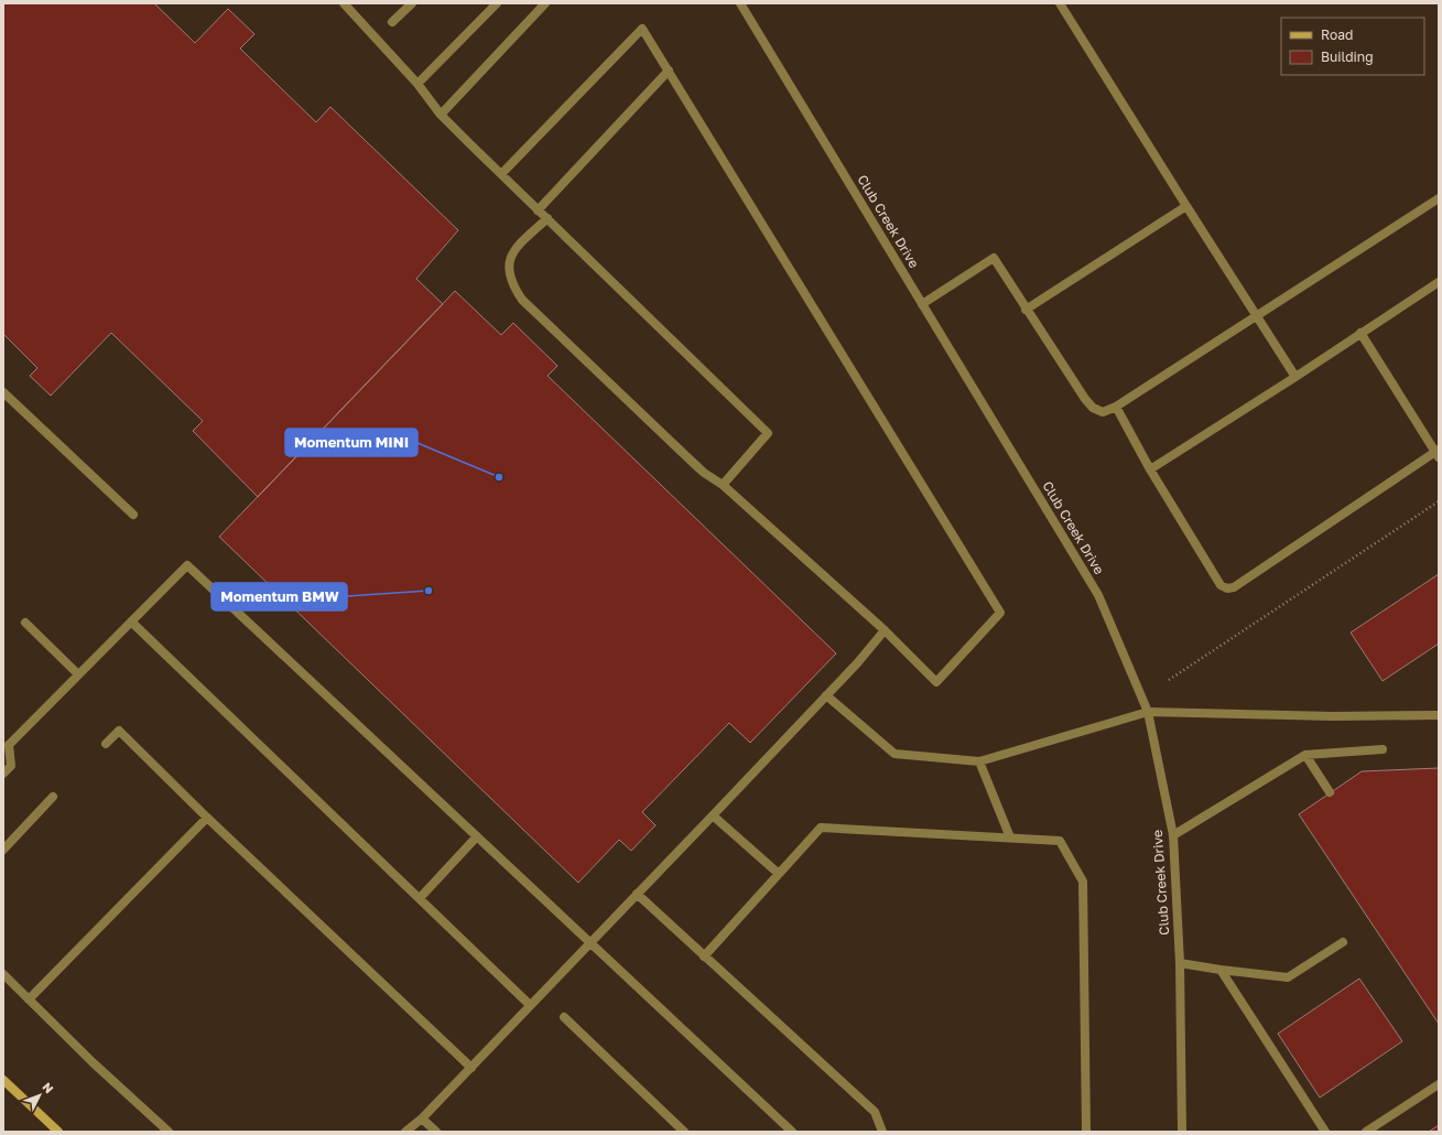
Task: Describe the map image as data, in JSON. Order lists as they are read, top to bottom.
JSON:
{
  "streets": {
    "street": ["Club Creek Drive"]
  },
  "places": ["Momentum MINI", "Momentum BMW"],
  "legend": ["Road", "Building"],
  "north": "top right"
}
